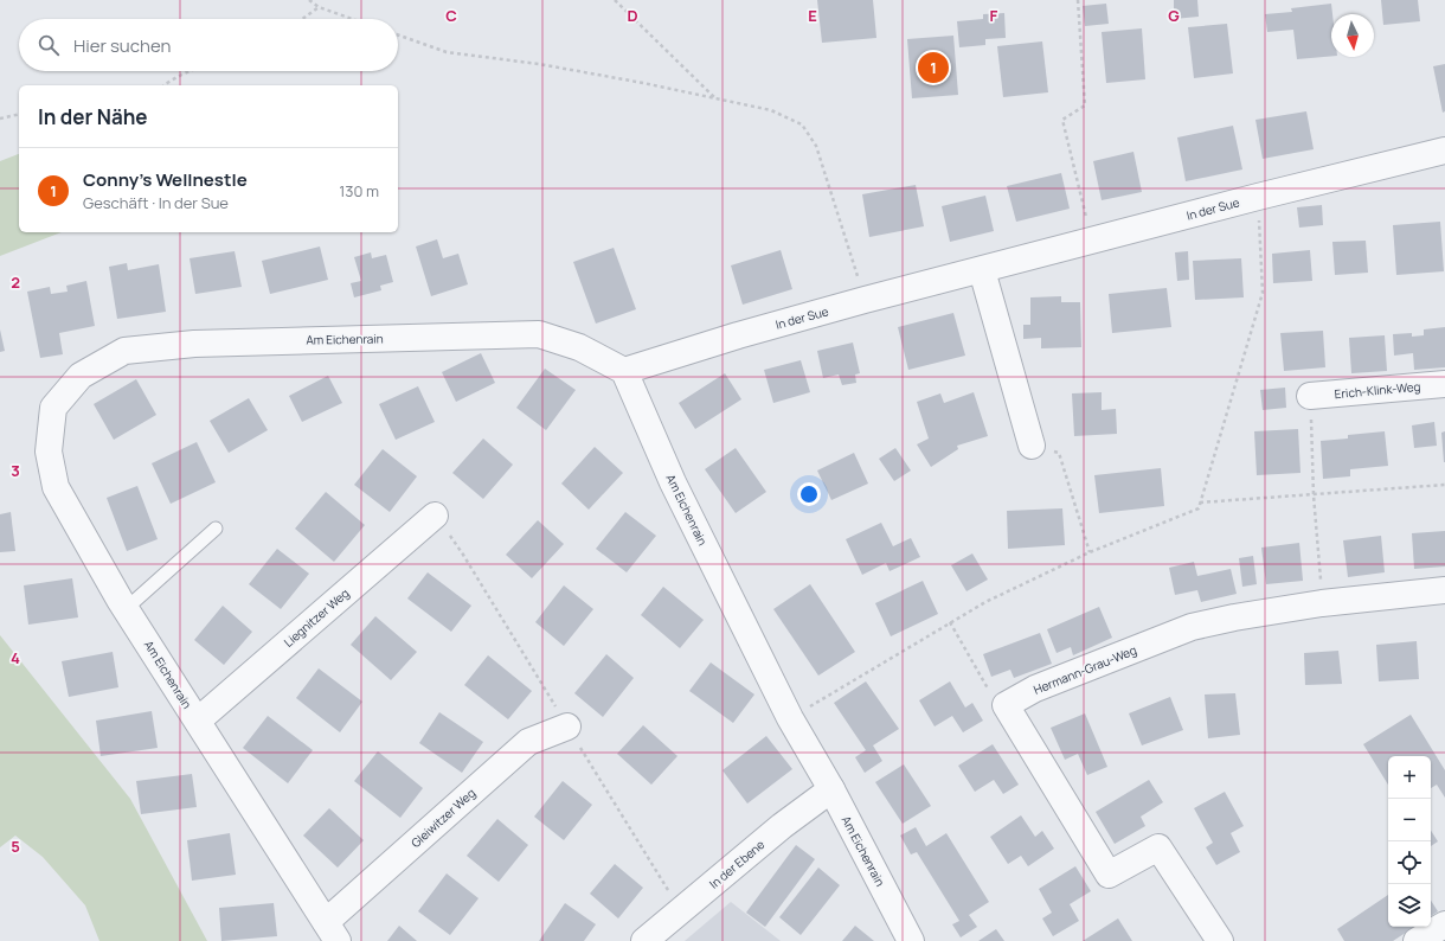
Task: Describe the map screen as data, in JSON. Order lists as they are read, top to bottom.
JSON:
{
  "streets": {
    "street": [
      "In der Sue",
      "Am Eichenrain",
      "Erich-Klink-Weg",
      "Liegnitzer Weg",
      "Hermann-Grau-Weg",
      "Gleiwitzer Weg",
      "In der Ebene"
    ]
  },
  "crossings": [
    ["In der Sue", "Am Eichenrain"],
    ["Am Eichenrain", "Liegnitzer Weg"],
    ["Am Eichenrain", "Gleiwitzer Weg"],
    ["Am Eichenrain", "In der Ebene"]
  ],
  "north": "bottom",
  "page": {
    "search": "Hier suchen",
    "pins": "1",
    "heading": "In der Nähe",
    "list": [
      {
        "mark": "1",
        "name": "Conny's Wellnestle",
        "note": "Geschäft · In der Sue",
        "value": "130 m"
      }
    ],
    "map_buttons": ["+", "−"]
  },
  "grid": {
    "columns": [
      "C",
      "D",
      "E",
      "F",
      "G"
    ],
    "rows": [
      "2",
      "3",
      "4",
      "5"
    ]
  }
}
